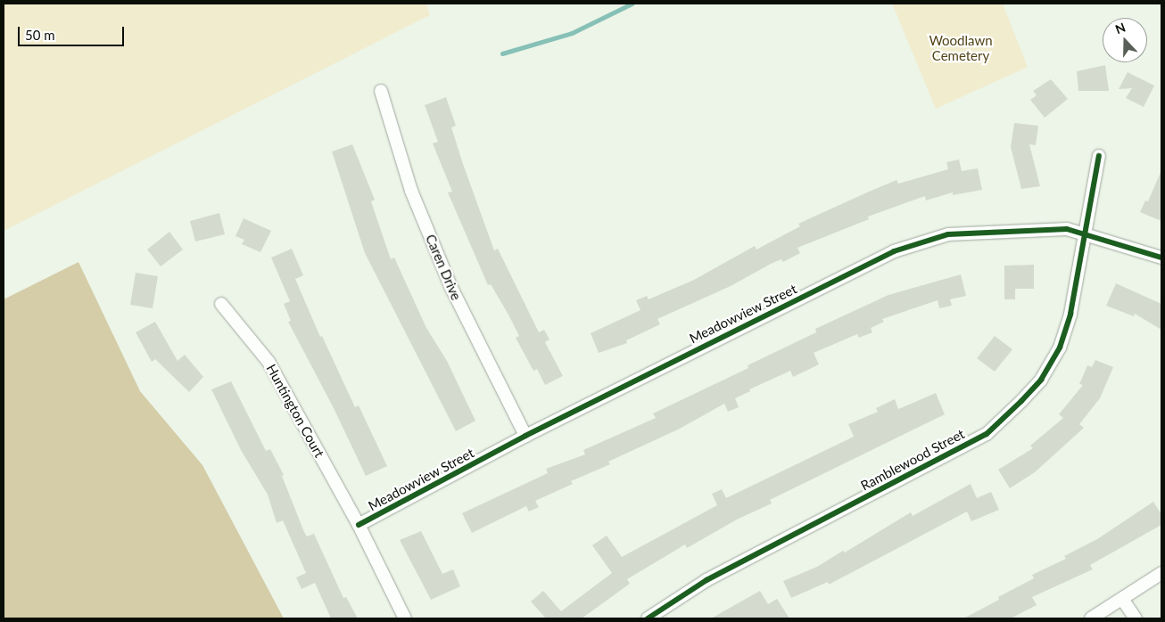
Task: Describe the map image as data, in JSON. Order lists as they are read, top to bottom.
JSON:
{
  "streets": {
    "street": [
      "Caren Drive",
      "Meadowview Street",
      "Huntington Court",
      "Ramblewood Street"
    ]
  },
  "crossings": [
    ["Caren Drive", "Meadowview Street"],
    ["Meadowview Street", "Huntington Court"],
    ["Meadowview Street", "Ramblewood Street"]
  ],
  "parks": ["Woodlawn Cemetery"],
  "scale_bar": "50 m",
  "north": "top"
}
